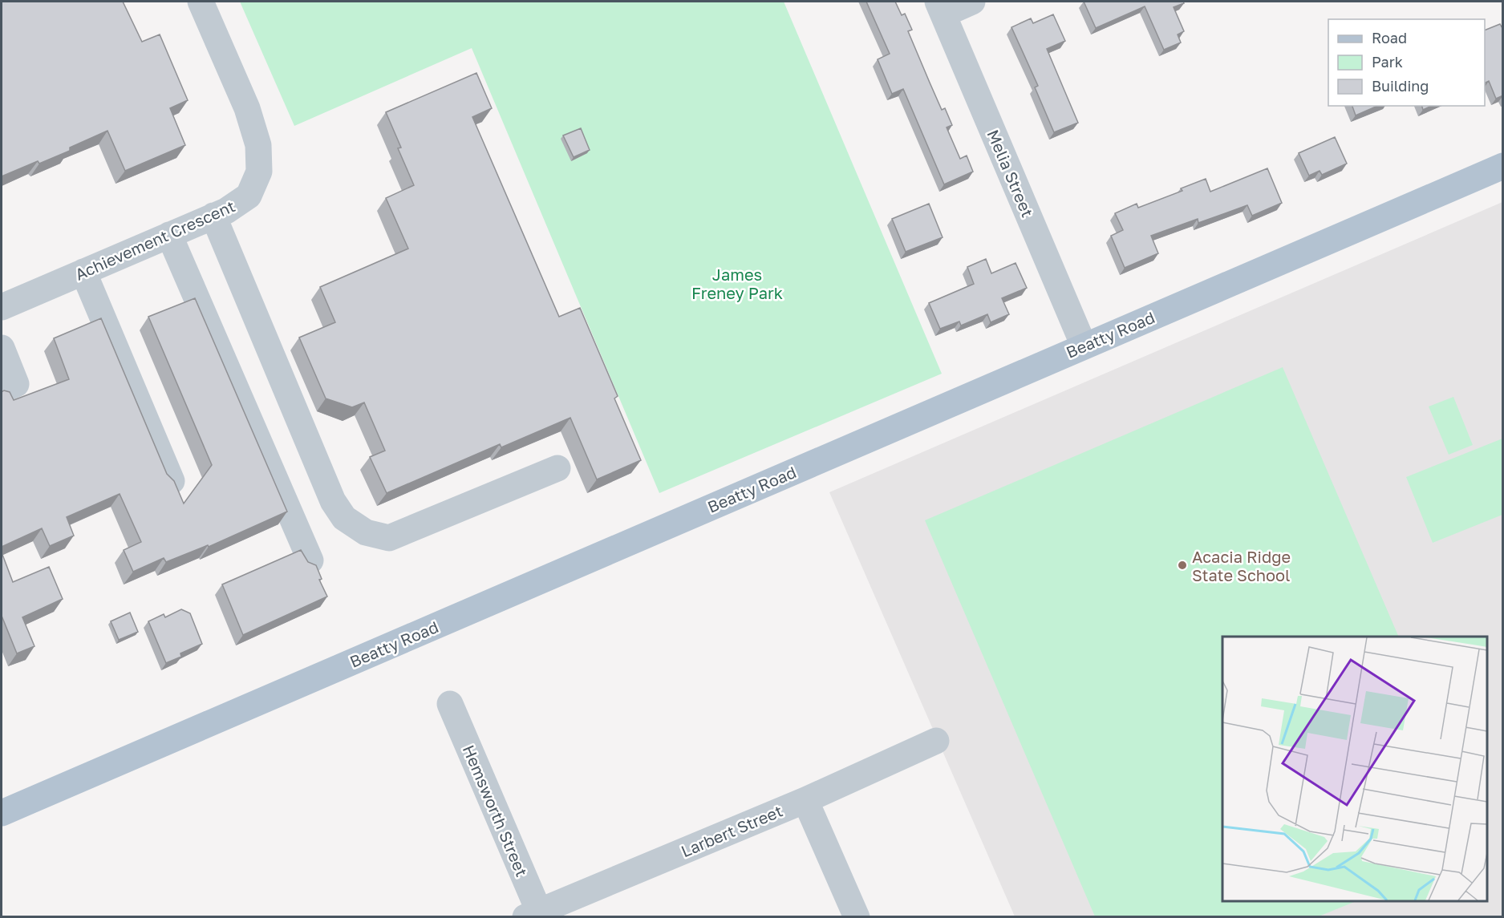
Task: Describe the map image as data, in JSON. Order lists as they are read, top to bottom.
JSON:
{
  "streets": {
    "main road": ["Beatty Road"],
    "street": [
      "Melia Street",
      "Achievement Crescent",
      "Hemsworth Street",
      "Larbert Street"
    ]
  },
  "crossings": [
    ["Melia Street", "Beatty Road"],
    ["Hemsworth Street", "Larbert Street"]
  ],
  "parks": ["James Freney Park"],
  "places": ["Acacia Ridge State School"],
  "legend": ["Road", "Park", "Building"]
}
